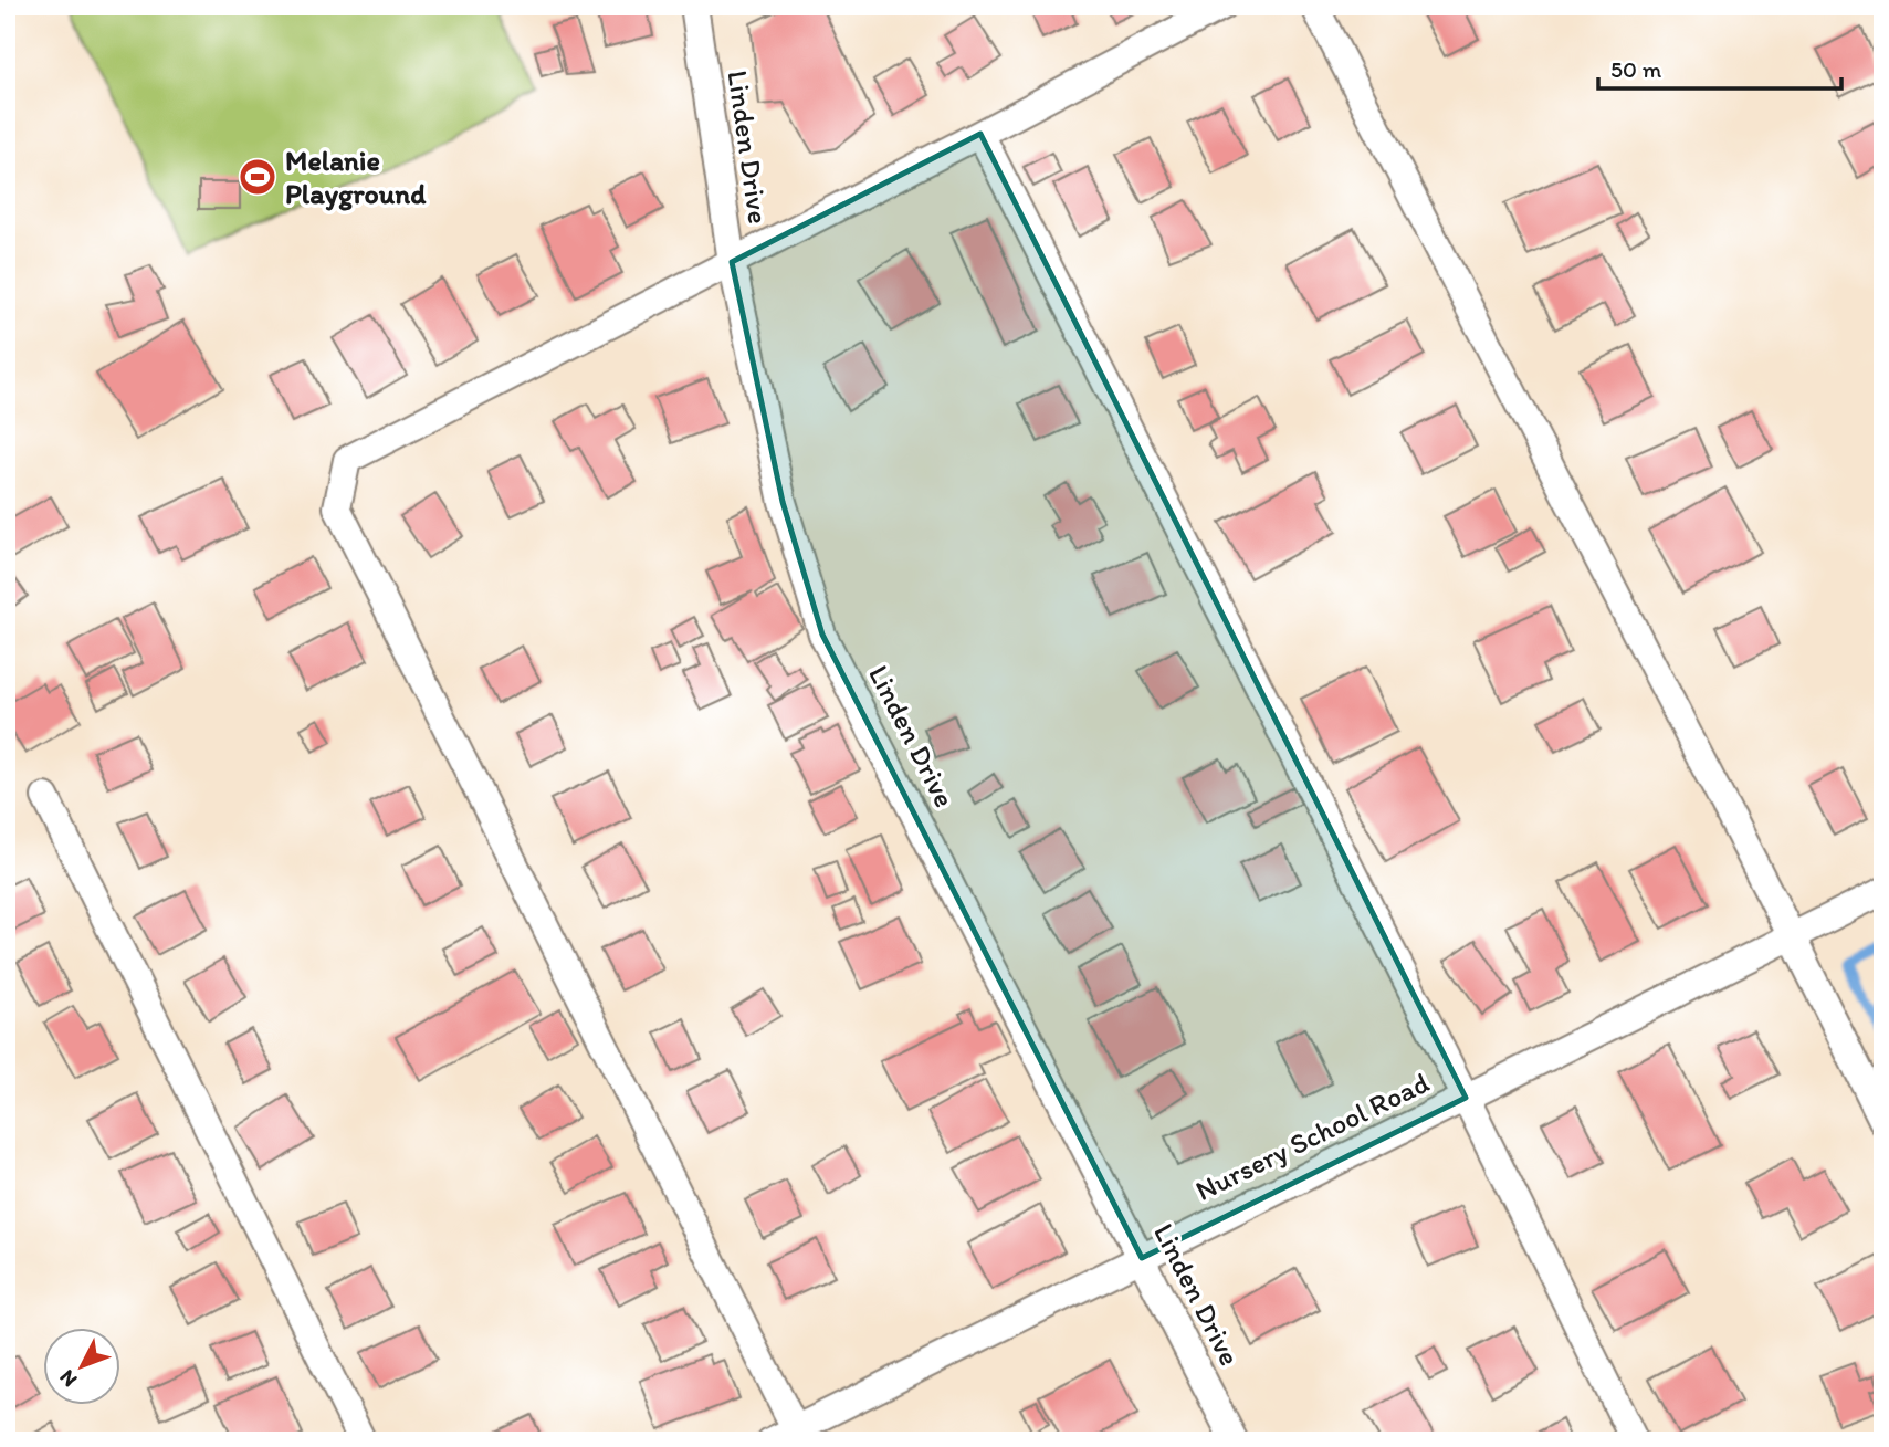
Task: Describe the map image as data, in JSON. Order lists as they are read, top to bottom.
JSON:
{
  "streets": {
    "street": ["Linden Drive", "Nursery School Road"]
  },
  "crossings": [
    ["Linden Drive", "Nursery School Road"]
  ],
  "places": {
    "sports": ["Melanie Playground"]
  },
  "scale_bar": "50 m",
  "north": "bottom left"
}
